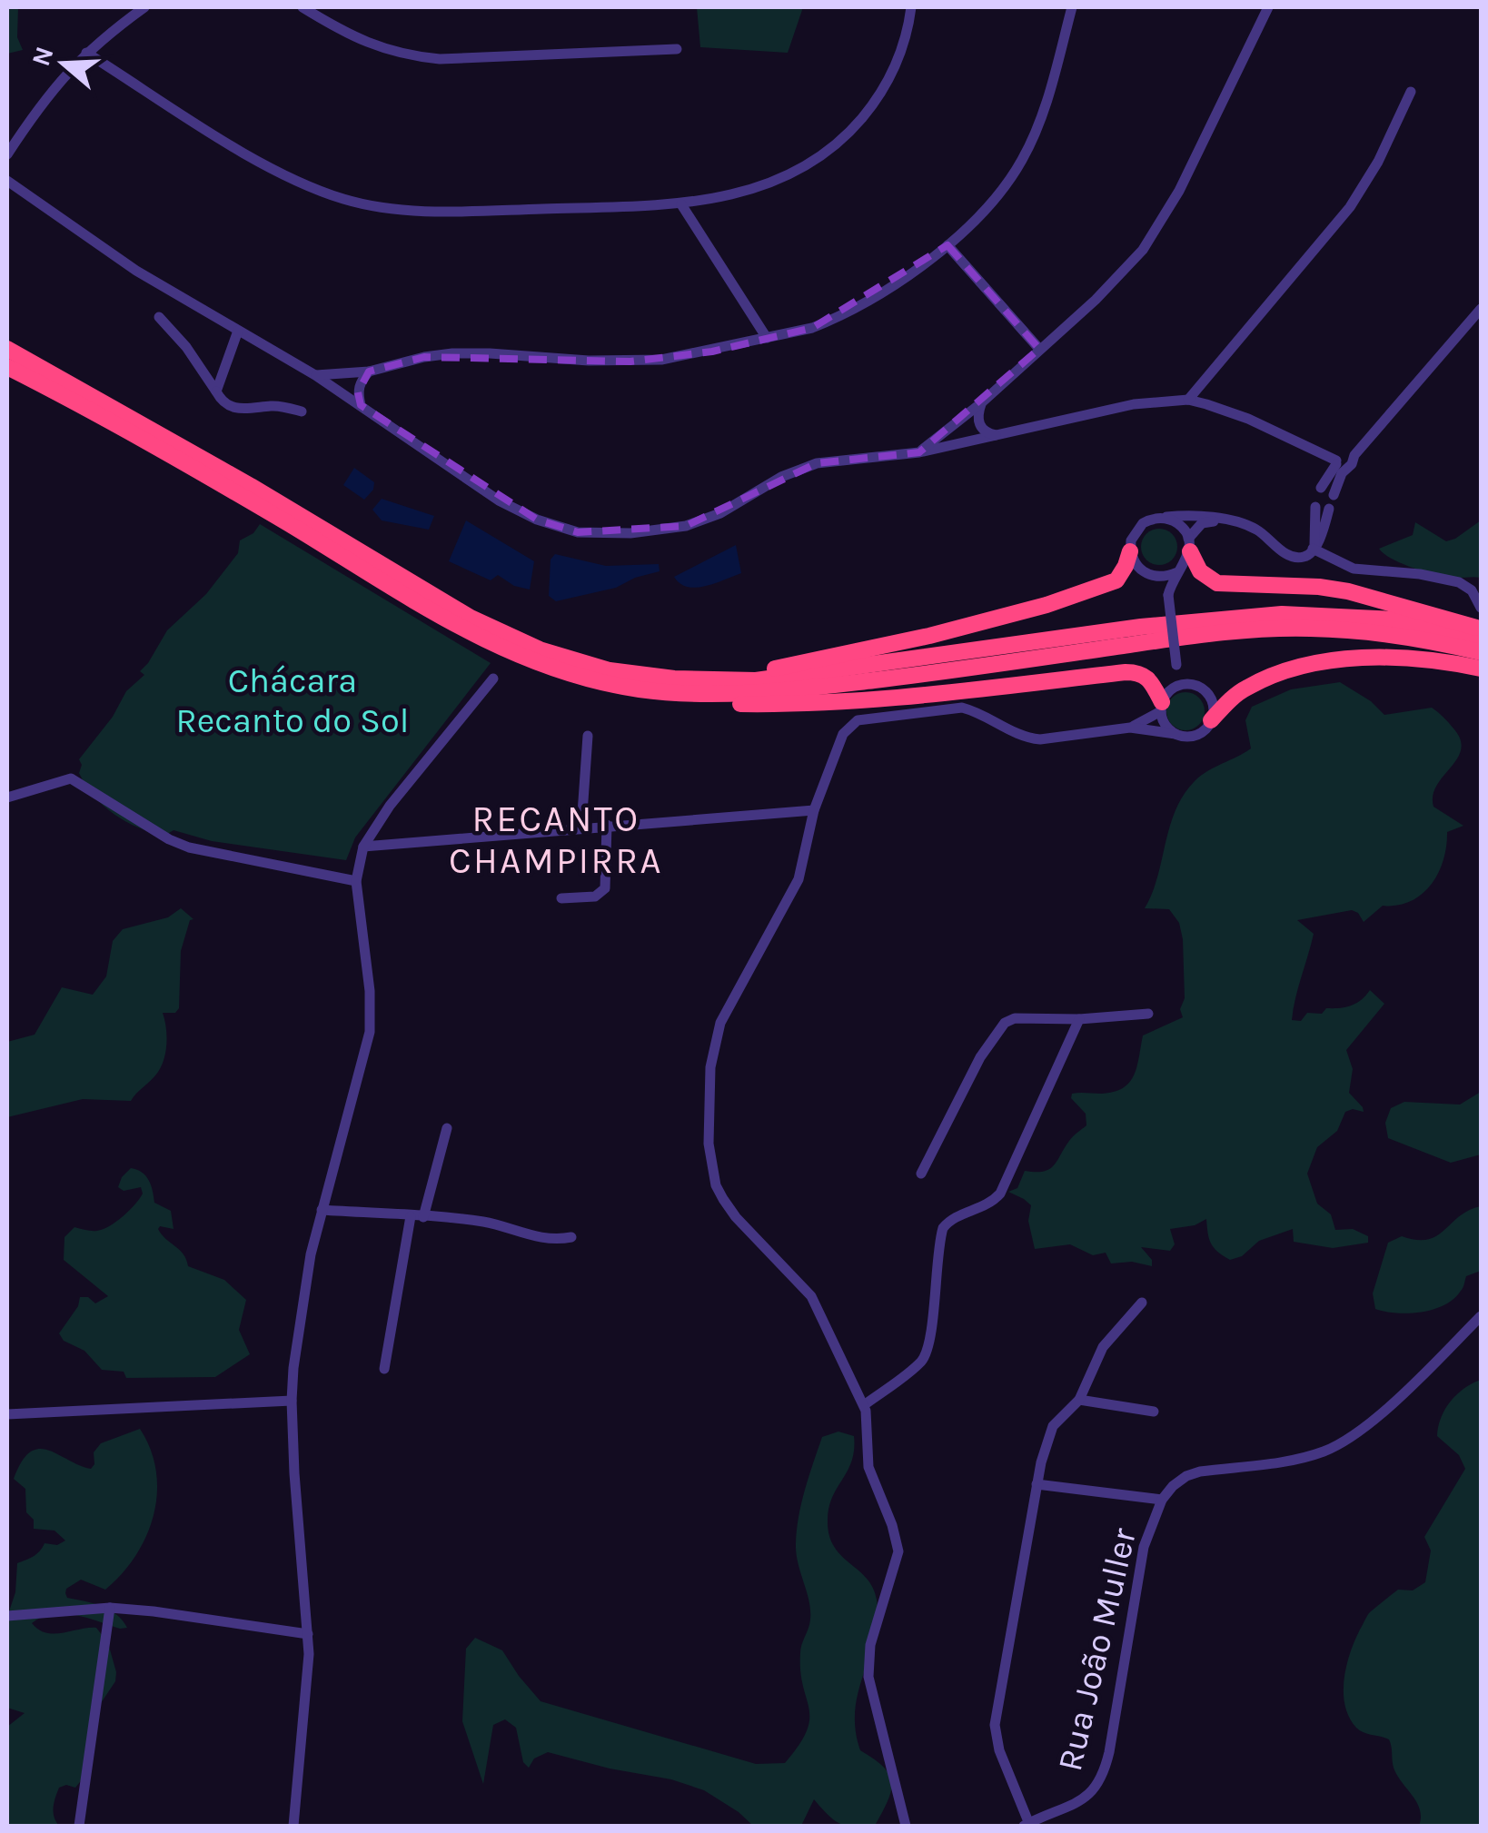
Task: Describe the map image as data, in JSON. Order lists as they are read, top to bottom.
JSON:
{
  "streets": {
    "street": ["Rua João Muller"]
  },
  "districts": ["RECANTO CHAMPIRRA"],
  "parks": ["Chácara Recanto do Sol"],
  "north": "left"
}
